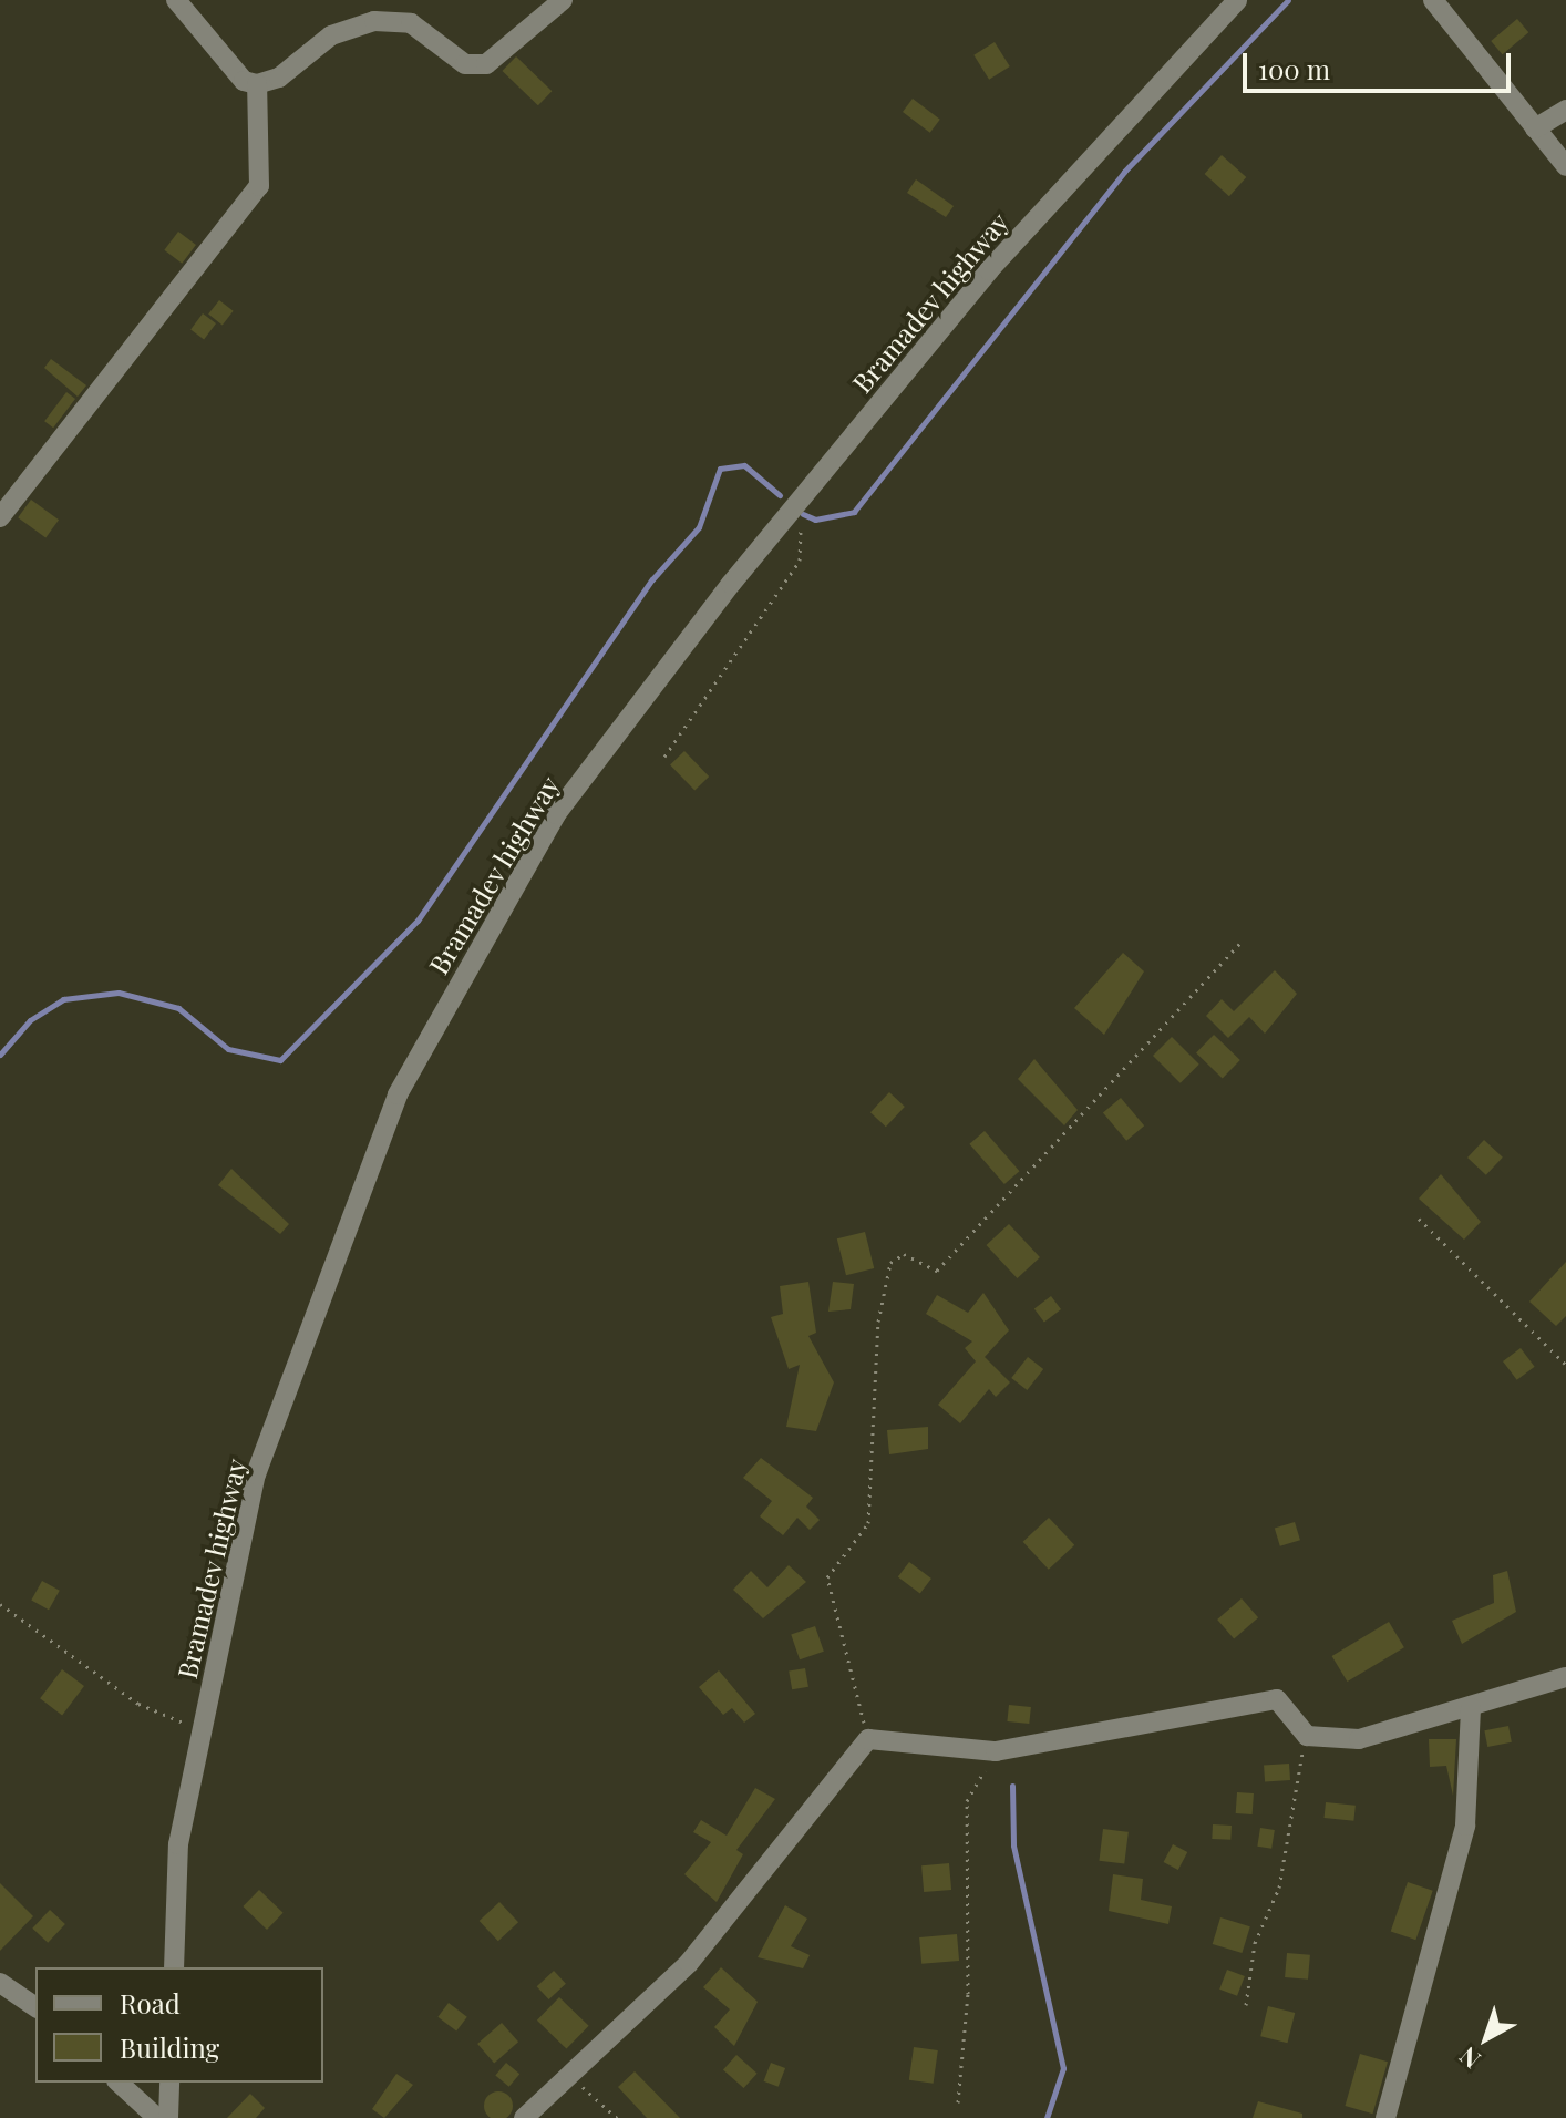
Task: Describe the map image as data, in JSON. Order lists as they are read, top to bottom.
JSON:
{
  "streets": {
    "street": ["Bramadev highway"]
  },
  "legend": ["Road", "Building"],
  "scale_bar": "100 m",
  "north": "bottom left"
}
